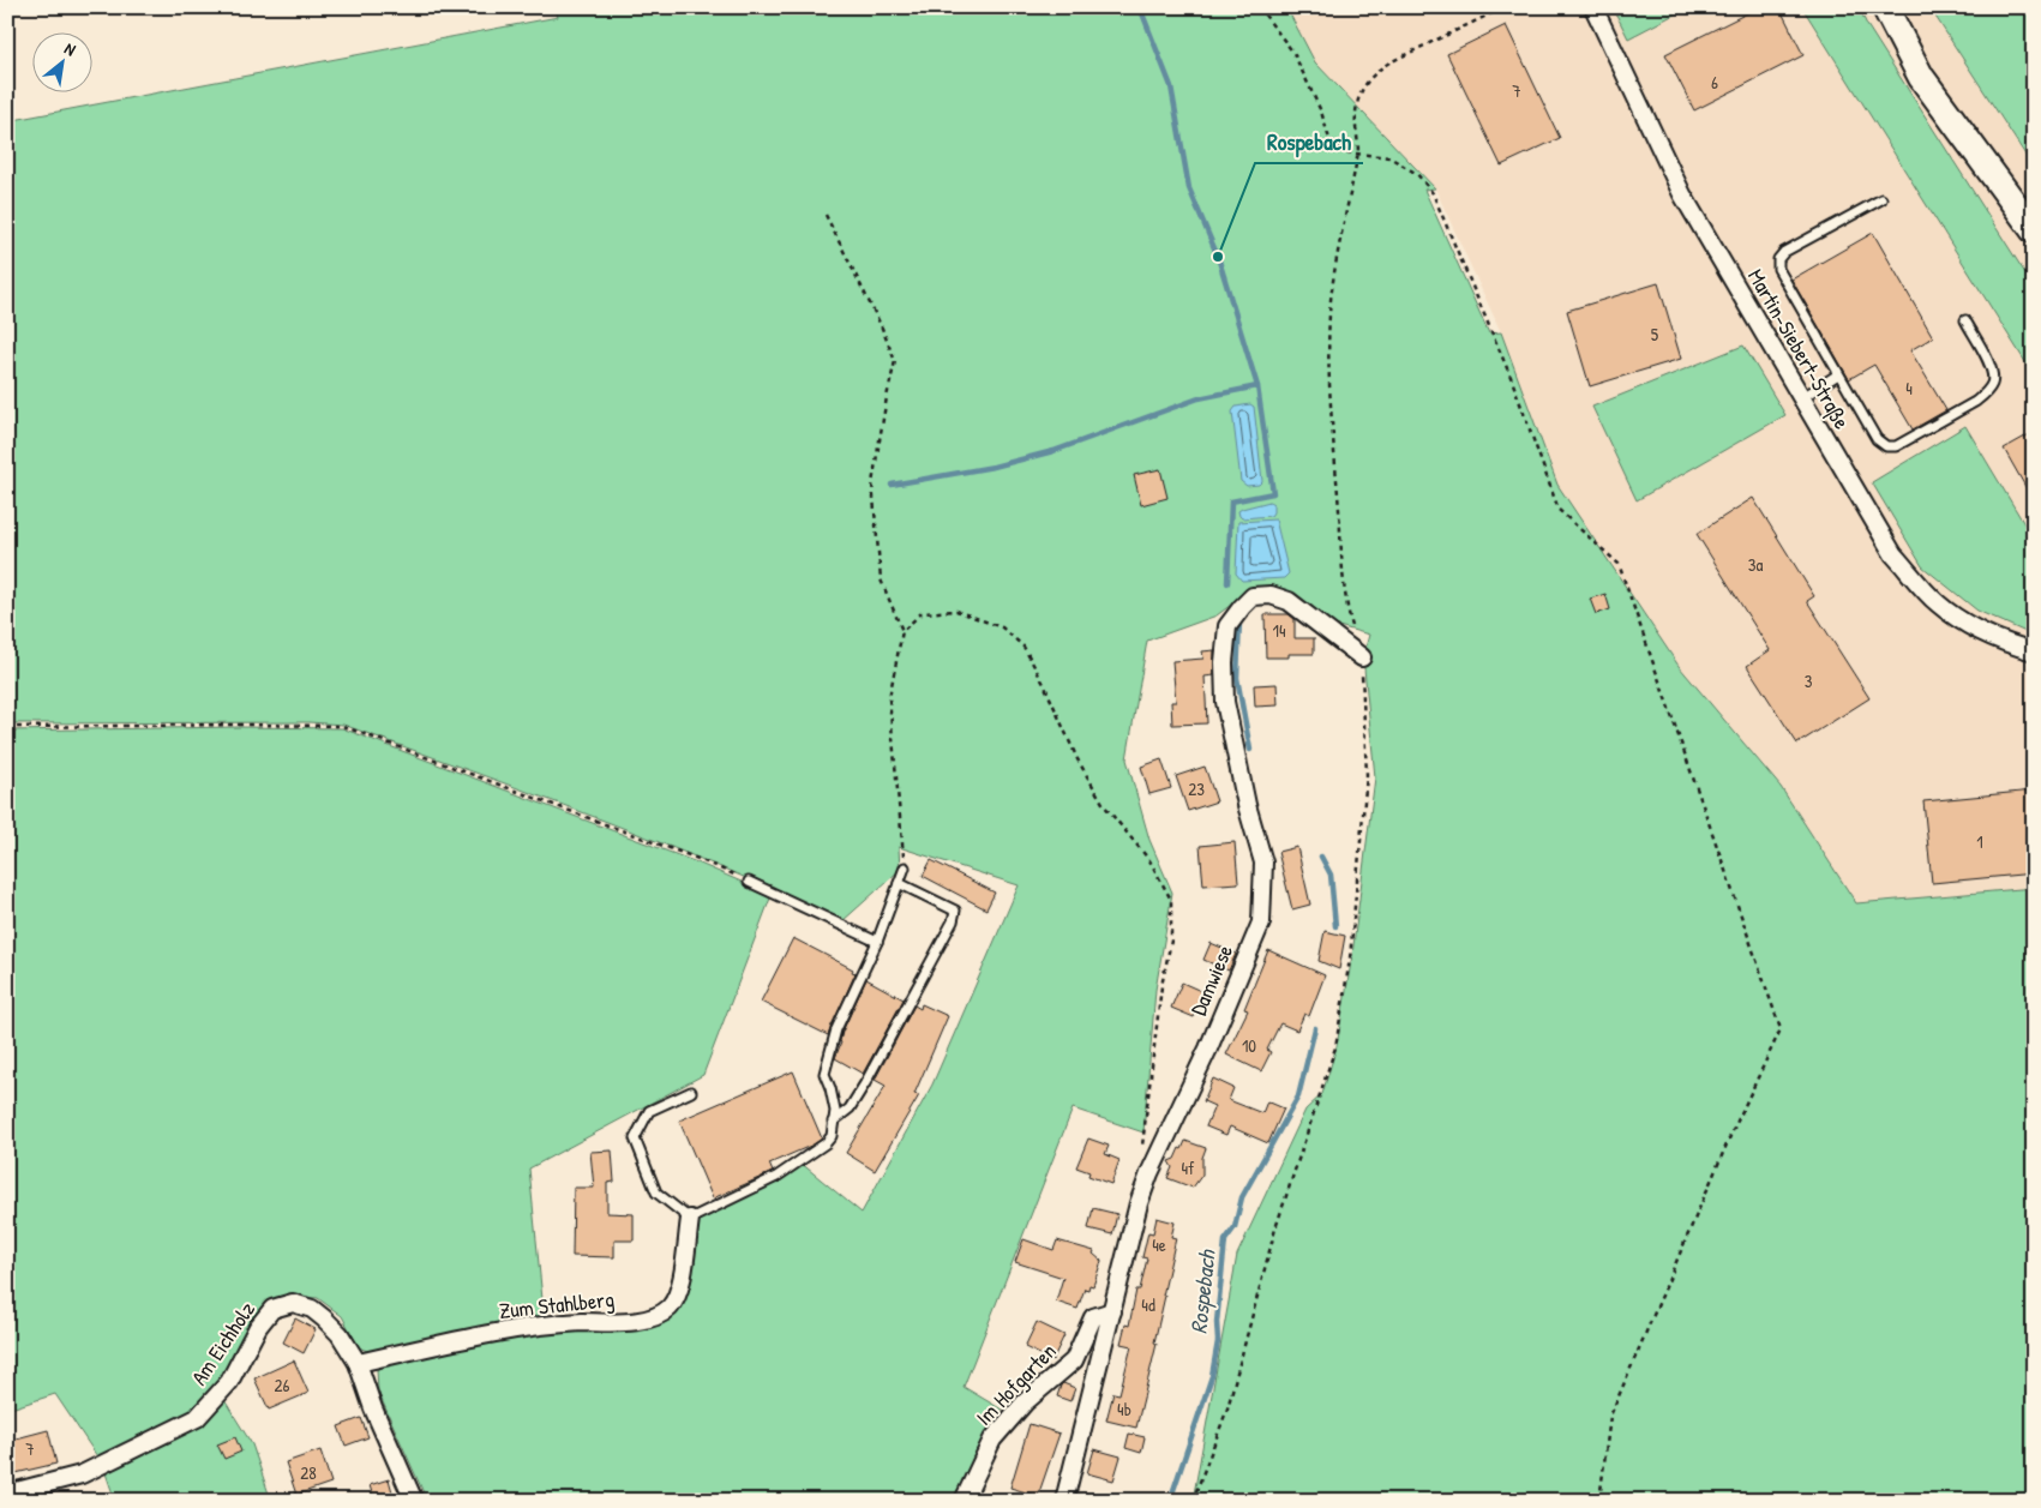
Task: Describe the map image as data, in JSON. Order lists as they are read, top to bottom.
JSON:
{
  "streets": {
    "street": [
      "Martin-Siebert-Straße",
      "Damwiese",
      "Zum Stahlberg",
      "Am Eichholz",
      "Im Hofgarten"
    ]
  },
  "crossings": [
    ["Damwiese", "Im Hofgarten"],
    ["Zum Stahlberg", "Am Eichholz"]
  ],
  "water": ["Rospebach"],
  "places": ["Rospebach"],
  "house_numbers": [
    "6",
    "7",
    "5",
    "4",
    "3a",
    "14",
    "3",
    "23",
    "1",
    "10",
    "4f",
    "4e",
    "4d",
    "26",
    "4b",
    "7",
    "28"
  ],
  "north": "top right"
}
